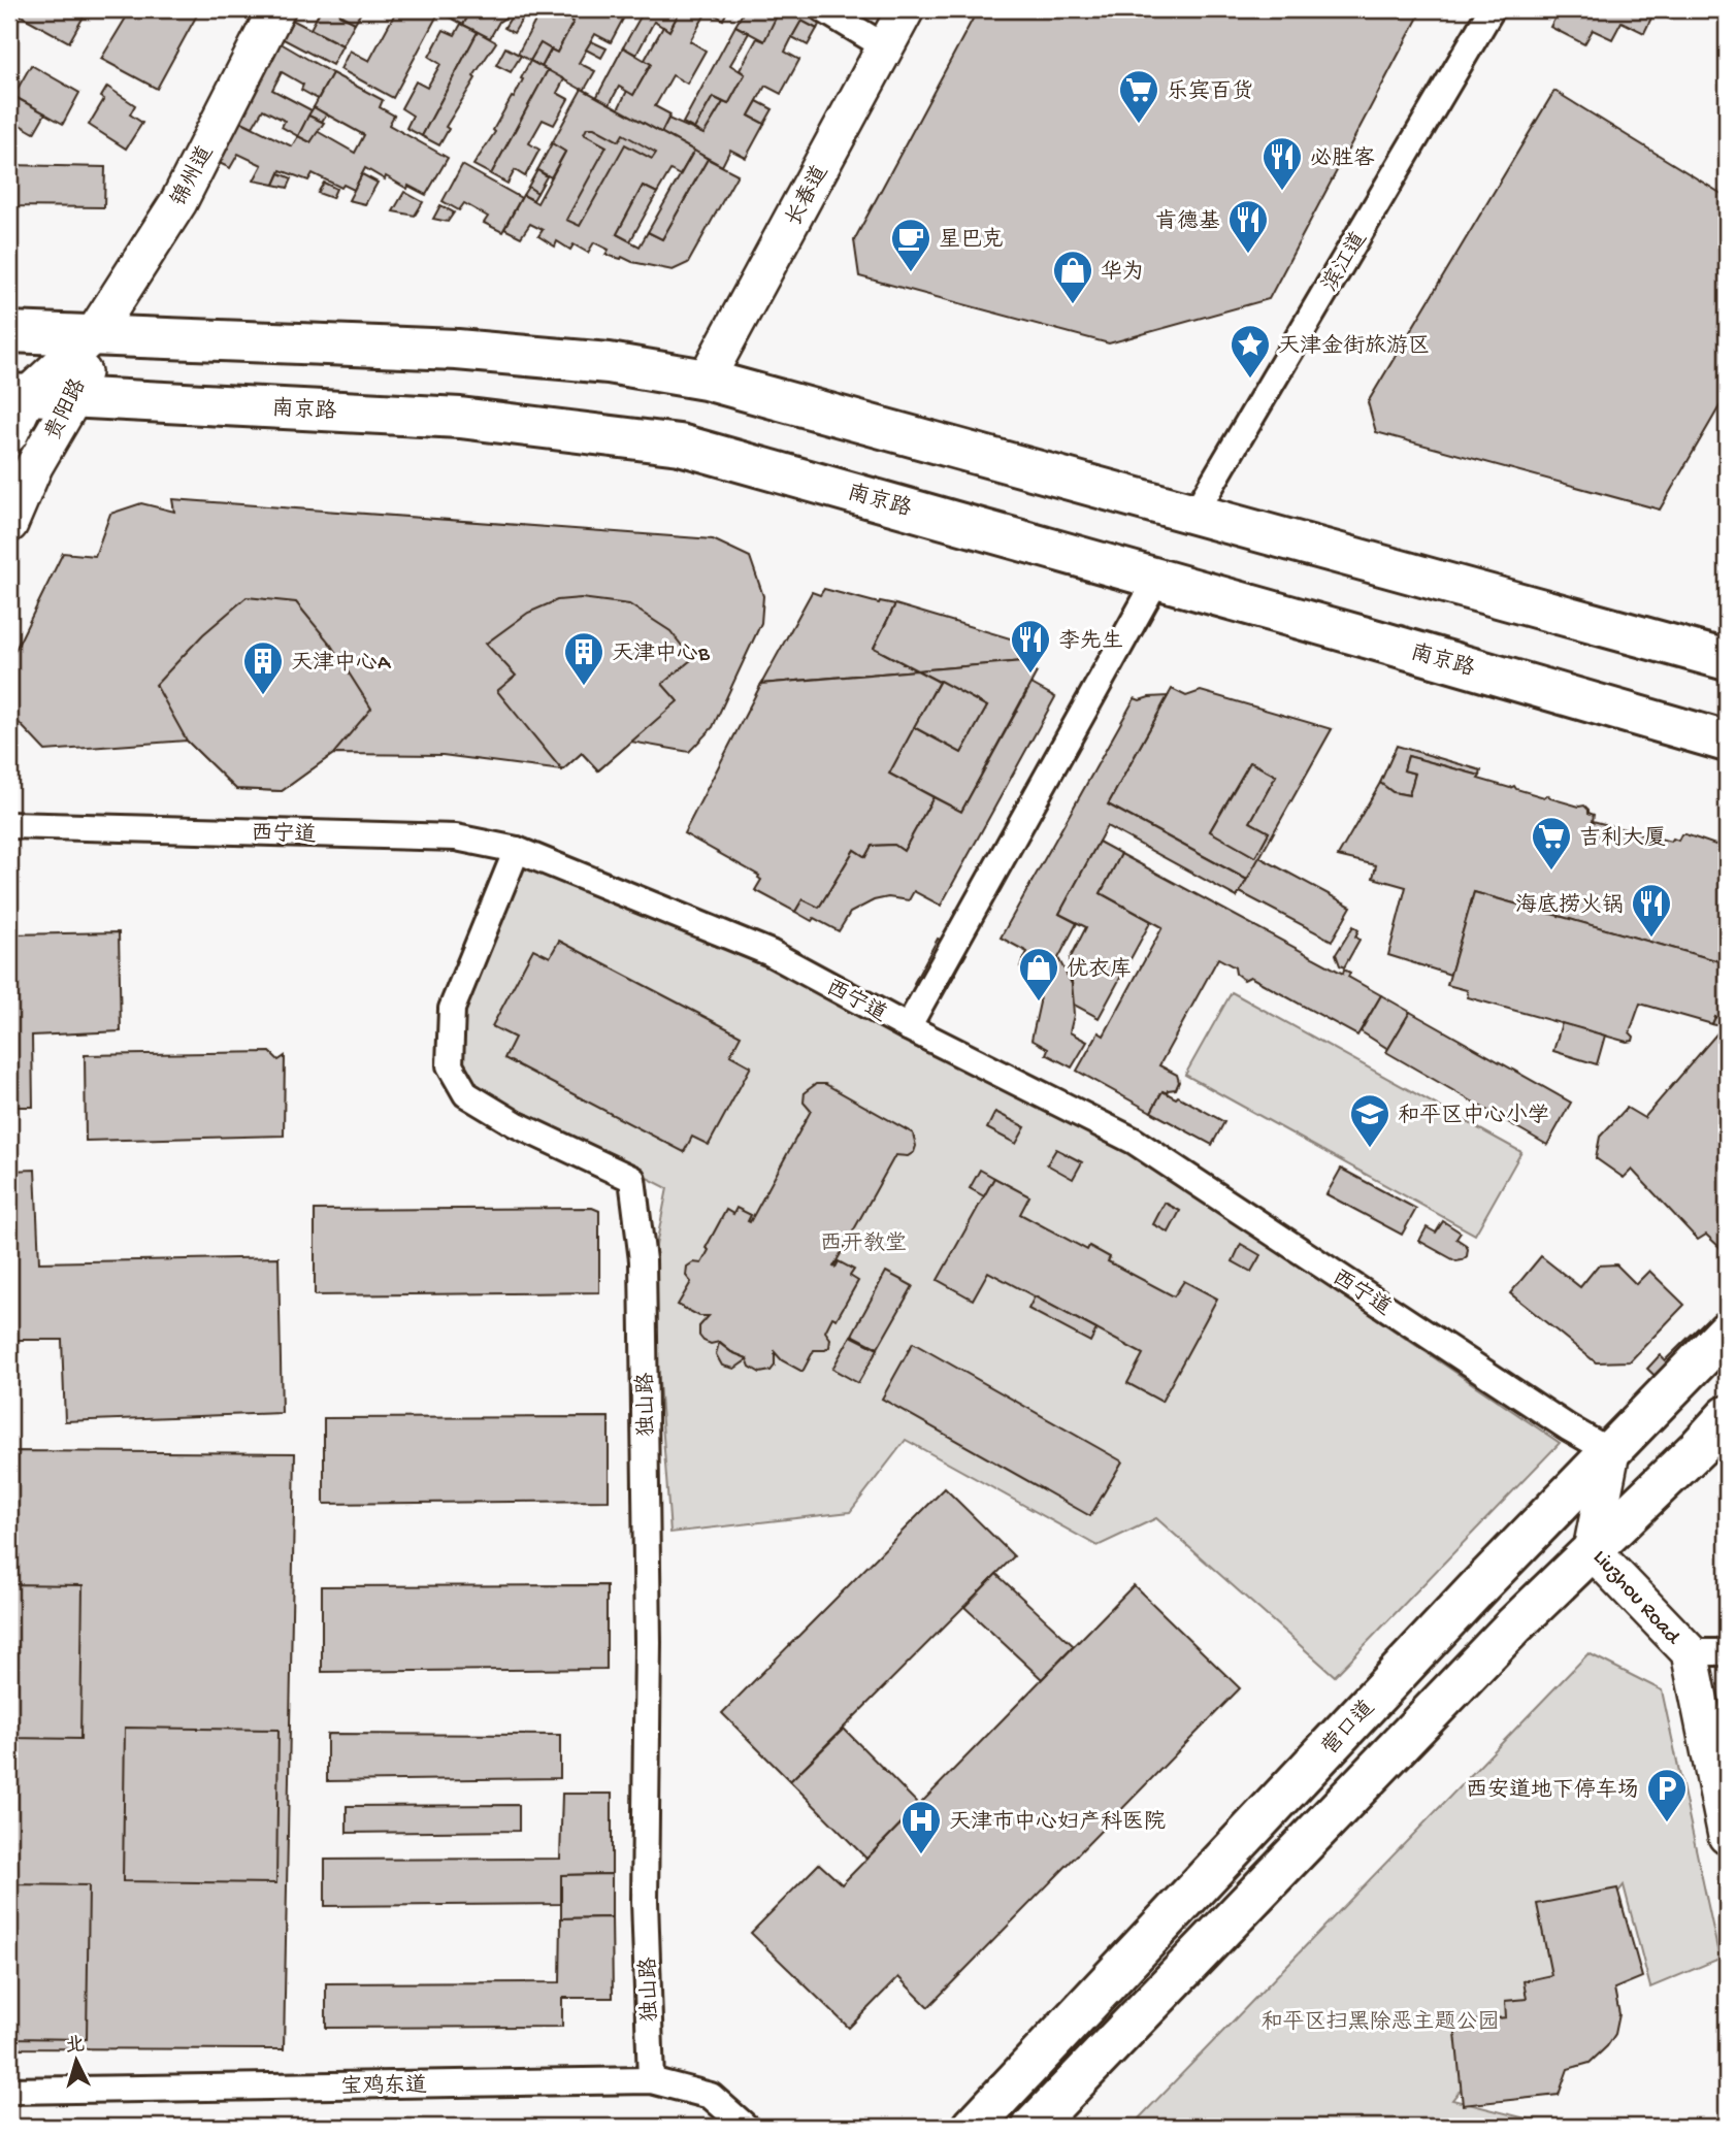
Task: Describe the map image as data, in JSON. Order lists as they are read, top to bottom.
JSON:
{
  "streets": {
    "main road": ["南京路", "营口道"],
    "street": [
      "锦州道",
      "长春道",
      "滨江道",
      "贵阳路",
      "西宁道",
      "独山路",
      "Liuzhou Road",
      "宝鸡东道"
    ]
  },
  "crossings": [
    ["锦州道", "贵阳路"],
    ["贵阳路", "南京路"],
    ["西宁道", "独山路"],
    ["西宁道", "Liuzhou Road"],
    ["西宁道", "营口道"],
    ["独山路", "宝鸡东道"],
    ["Liuzhou Road", "营口道"]
  ],
  "parks": ["西开教堂", "和平区扫黑除恶主题公园"],
  "places": {
    "supermarket": ["乐宾百货", "吉利大厦"],
    "restaurant": [
      "必胜客",
      "肯德基",
      "李先生",
      "海底捞火锅"
    ],
    "cafe": ["星巴克"],
    "shop": ["华为", "优衣库"],
    "place": ["天津金街旅游区"],
    "building": ["天津中心B", "天津中心A"],
    "school or university": ["和平区中心小学"],
    "parking": ["西安道地下停车场"],
    "hospital": ["天津市中心妇产科医院"]
  },
  "north": "top"
}
